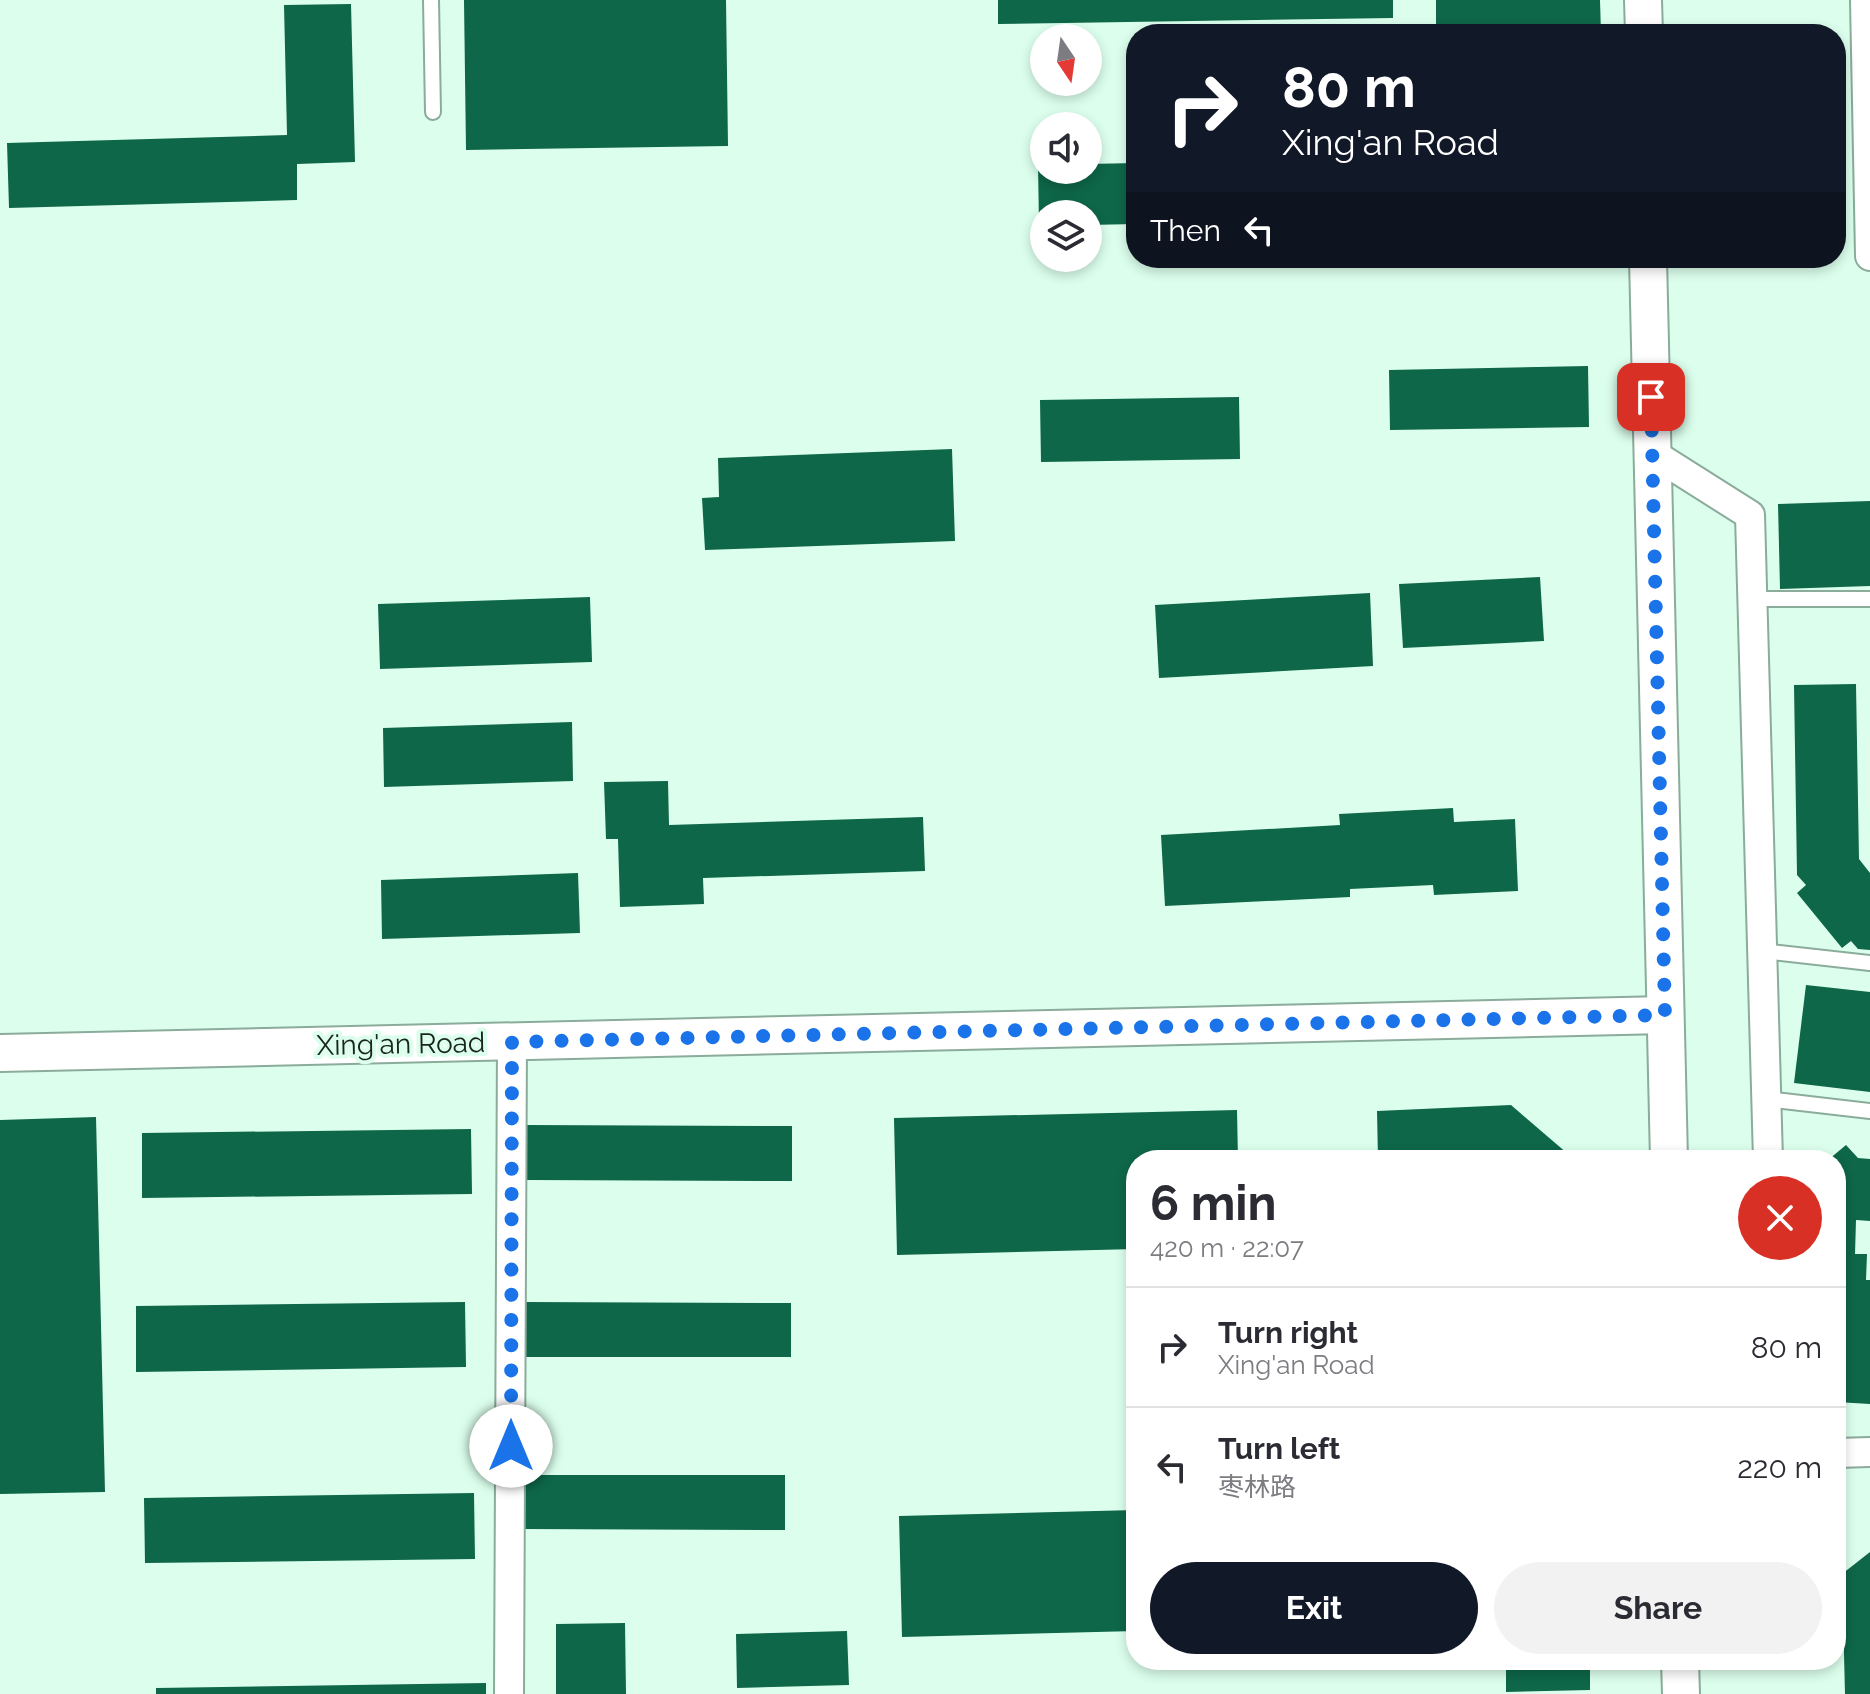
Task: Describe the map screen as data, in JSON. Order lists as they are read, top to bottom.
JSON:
{
  "streets": {
    "street": ["Xing'an Road"]
  },
  "north": "bottom",
  "page": {
    "turn": ["80 m", "Xing'an Road"],
    "then": "Then",
    "heading": ["6 min", "420 m · 22:07"],
    "list": [
      {
        "name": "Turn right",
        "note": "Xing'an Road",
        "value": "80 m"
      },
      {
        "name": "Turn left",
        "note": "枣林路",
        "value": "220 m"
      }
    ],
    "buttons": ["Exit", "Share"]
  }
}
